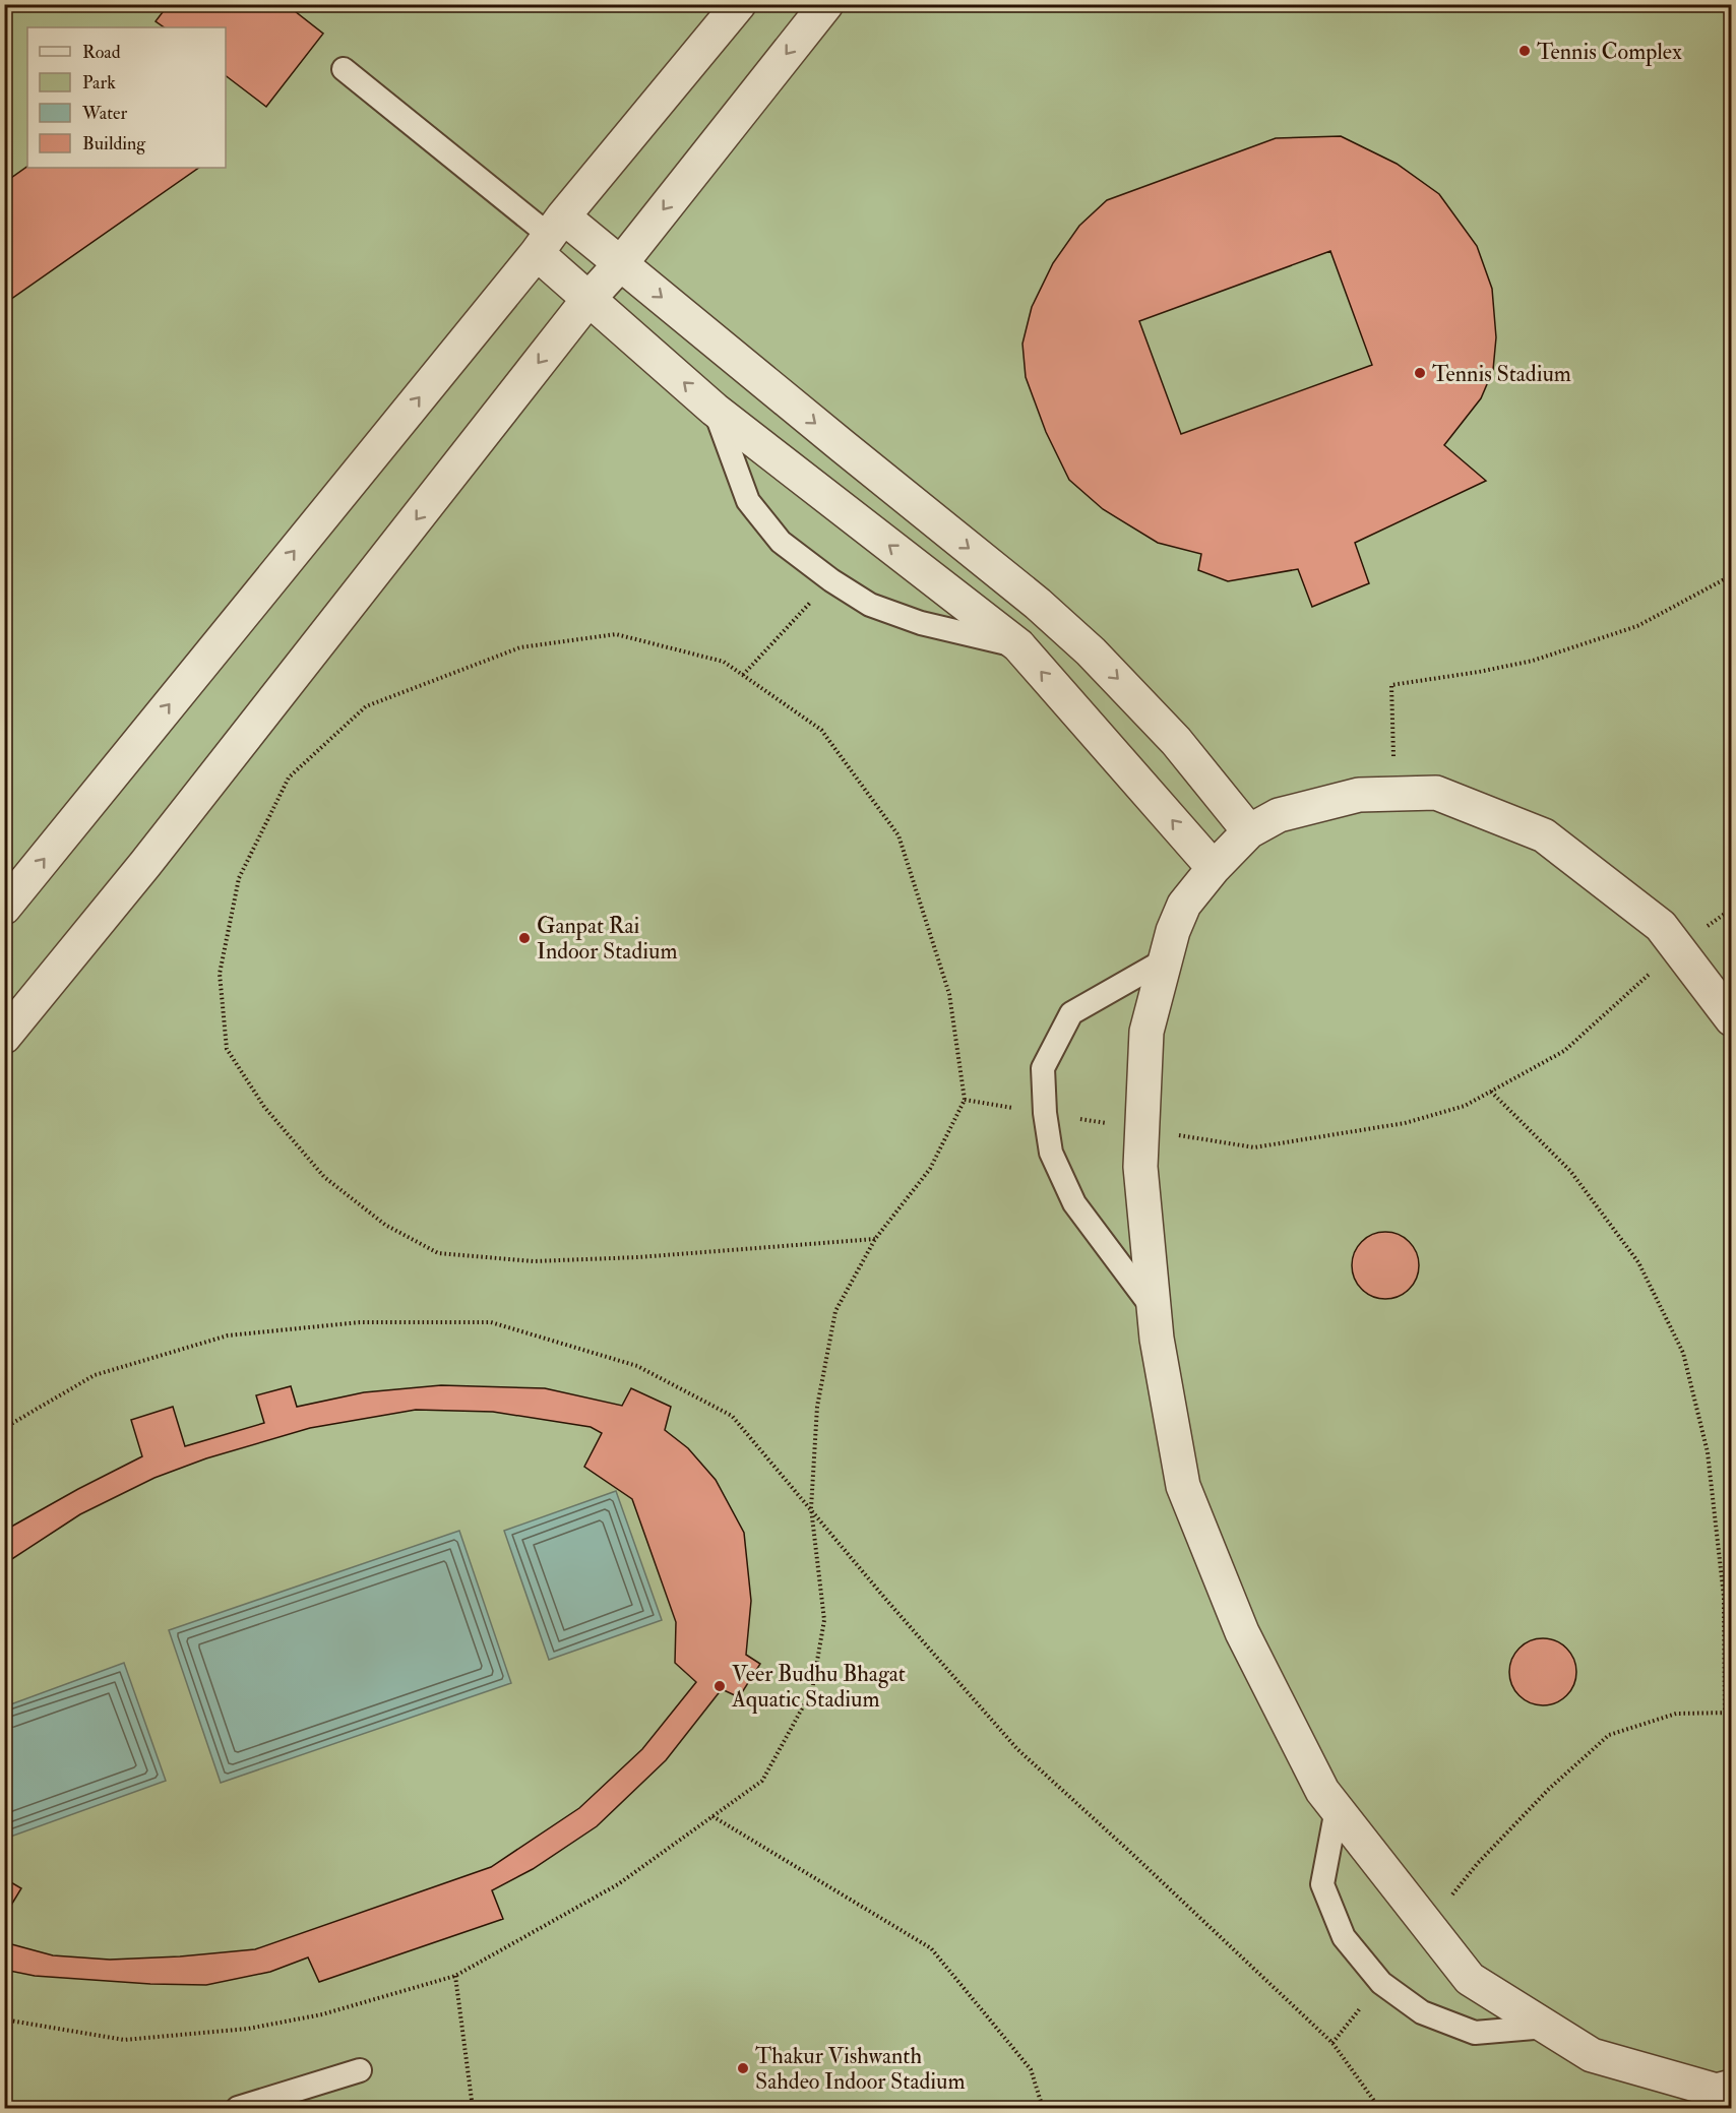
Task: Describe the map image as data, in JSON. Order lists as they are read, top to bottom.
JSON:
{
  "places": [
    "Tennis Complex",
    "Tennis Stadium",
    "Ganpat Rai Indoor Stadium",
    "Veer Budhu Bhagat Aquatic Stadium",
    "Thakur Vishwanth Sahdeo Indoor Stadium"
  ],
  "legend": [
    "Road",
    "Park",
    "Water",
    "Building"
  ]
}
